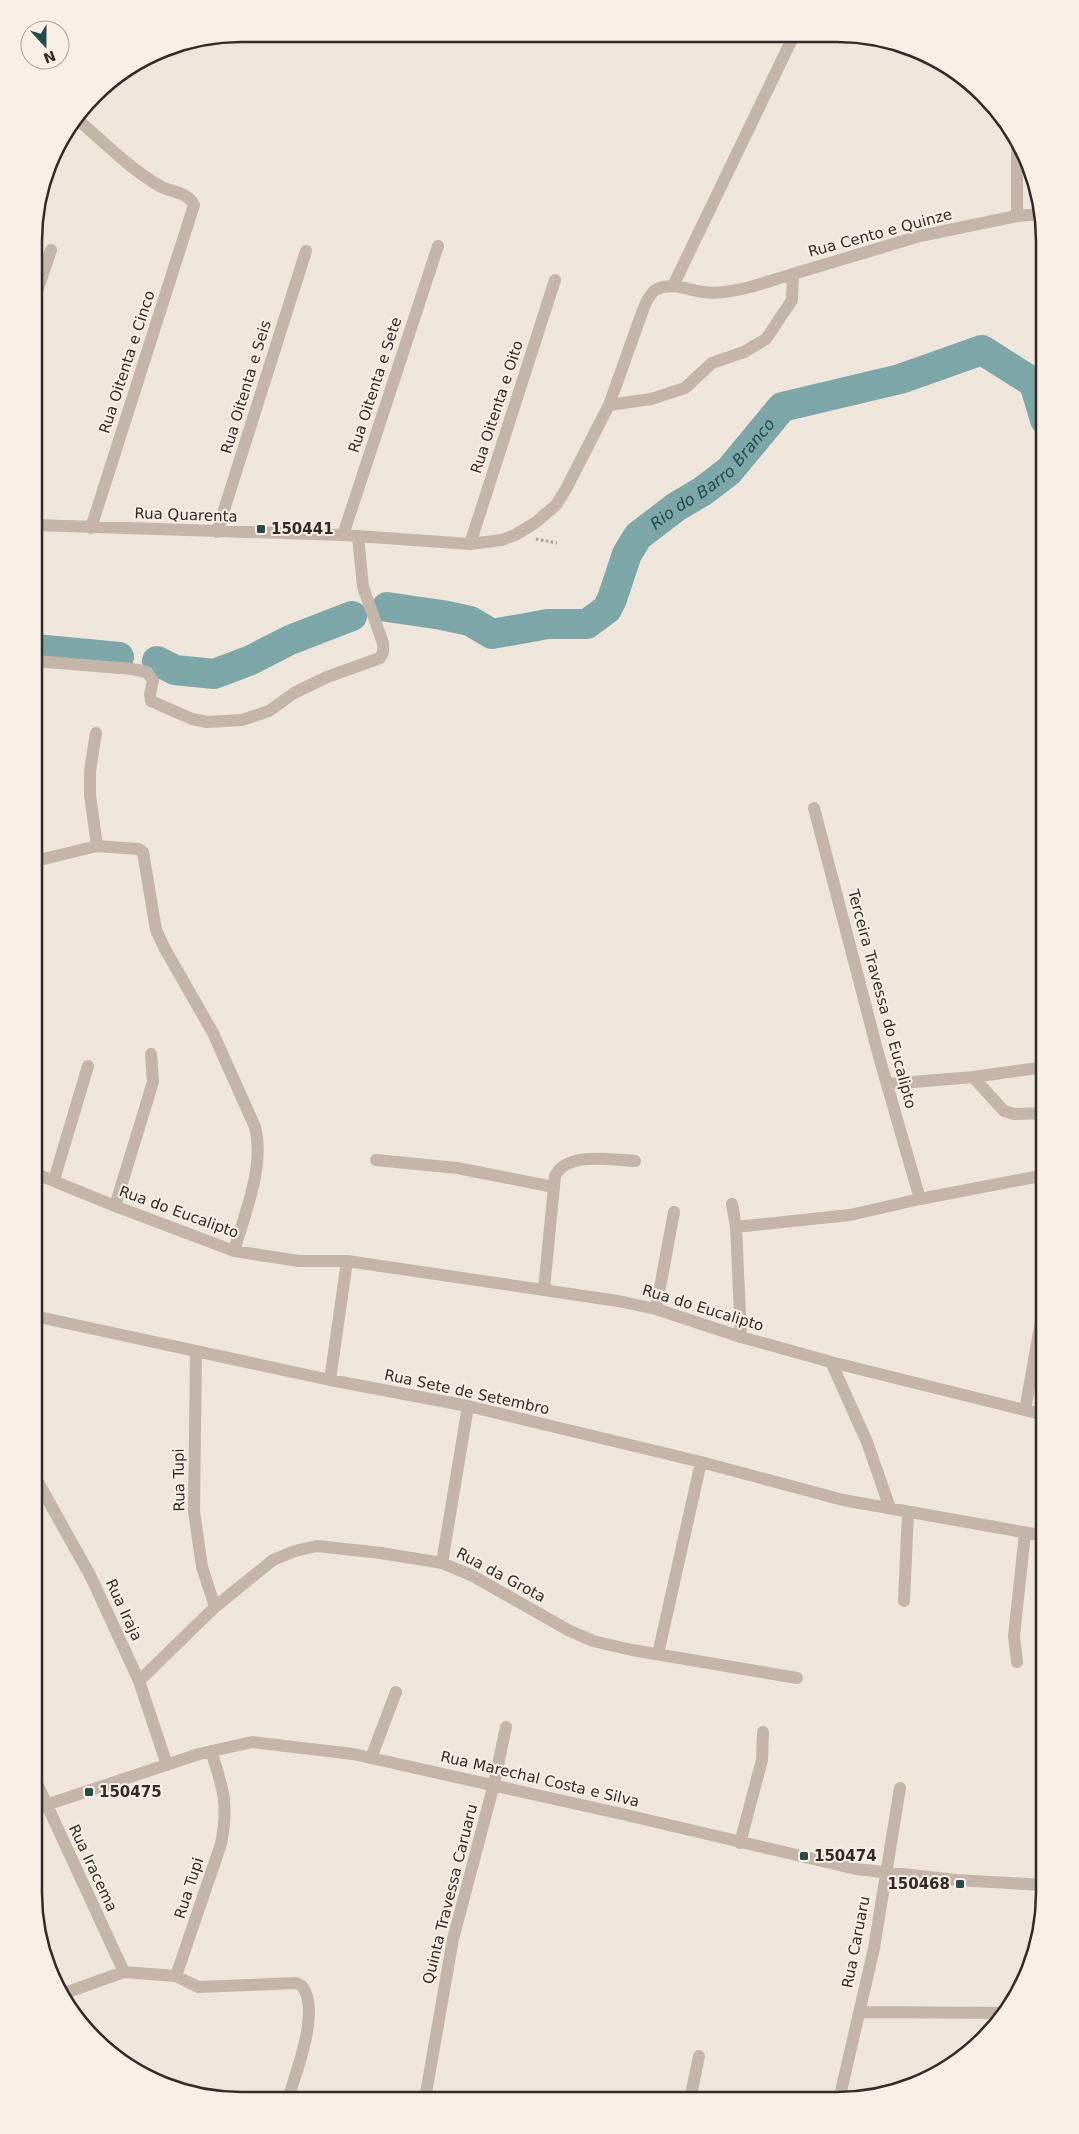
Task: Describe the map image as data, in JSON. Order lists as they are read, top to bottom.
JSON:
{
  "streets": {
    "street": [
      "Rua Cento e Quinze",
      "Rua Oitenta e Cinco",
      "Rua Oitenta e Sete",
      "Rua Oitenta e Seis",
      "Rua Oitenta e Oito",
      "Rua Quarenta",
      "Terceira Travessa do Eucalipto",
      "Rua do Eucalipto",
      "Rua Sete de Setembro",
      "Rua Tupi",
      "Rua da Grota",
      "Rua Iraja",
      "Rua Marechal Costa e Silva",
      "Rua Iracema",
      "Quinta Travessa Caruaru",
      "Rua Caruaru"
    ]
  },
  "crossings": [
    ["Rua Oitenta e Cinco", "Rua Quarenta"],
    ["Rua Oitenta e Sete", "Rua Quarenta"],
    ["Rua Oitenta e Seis", "Rua Quarenta"],
    ["Rua Oitenta e Oito", "Rua Quarenta"],
    ["Rua Sete de Setembro", "Rua Tupi"],
    ["Rua Tupi", "Rua da Grota"],
    ["Rua Tupi", "Rua Marechal Costa e Silva"],
    ["Rua da Grota", "Rua Iraja"],
    ["Rua Iraja", "Rua Marechal Costa e Silva"],
    ["Rua Marechal Costa e Silva", "Quinta Travessa Caruaru"],
    ["Rua Marechal Costa e Silva", "Rua Caruaru"]
  ],
  "water": ["Rio do Barro Branco"],
  "places": {
    "transit": [
      "150441",
      "150475",
      "150474",
      "150468"
    ]
  },
  "north": "bottom"
}
